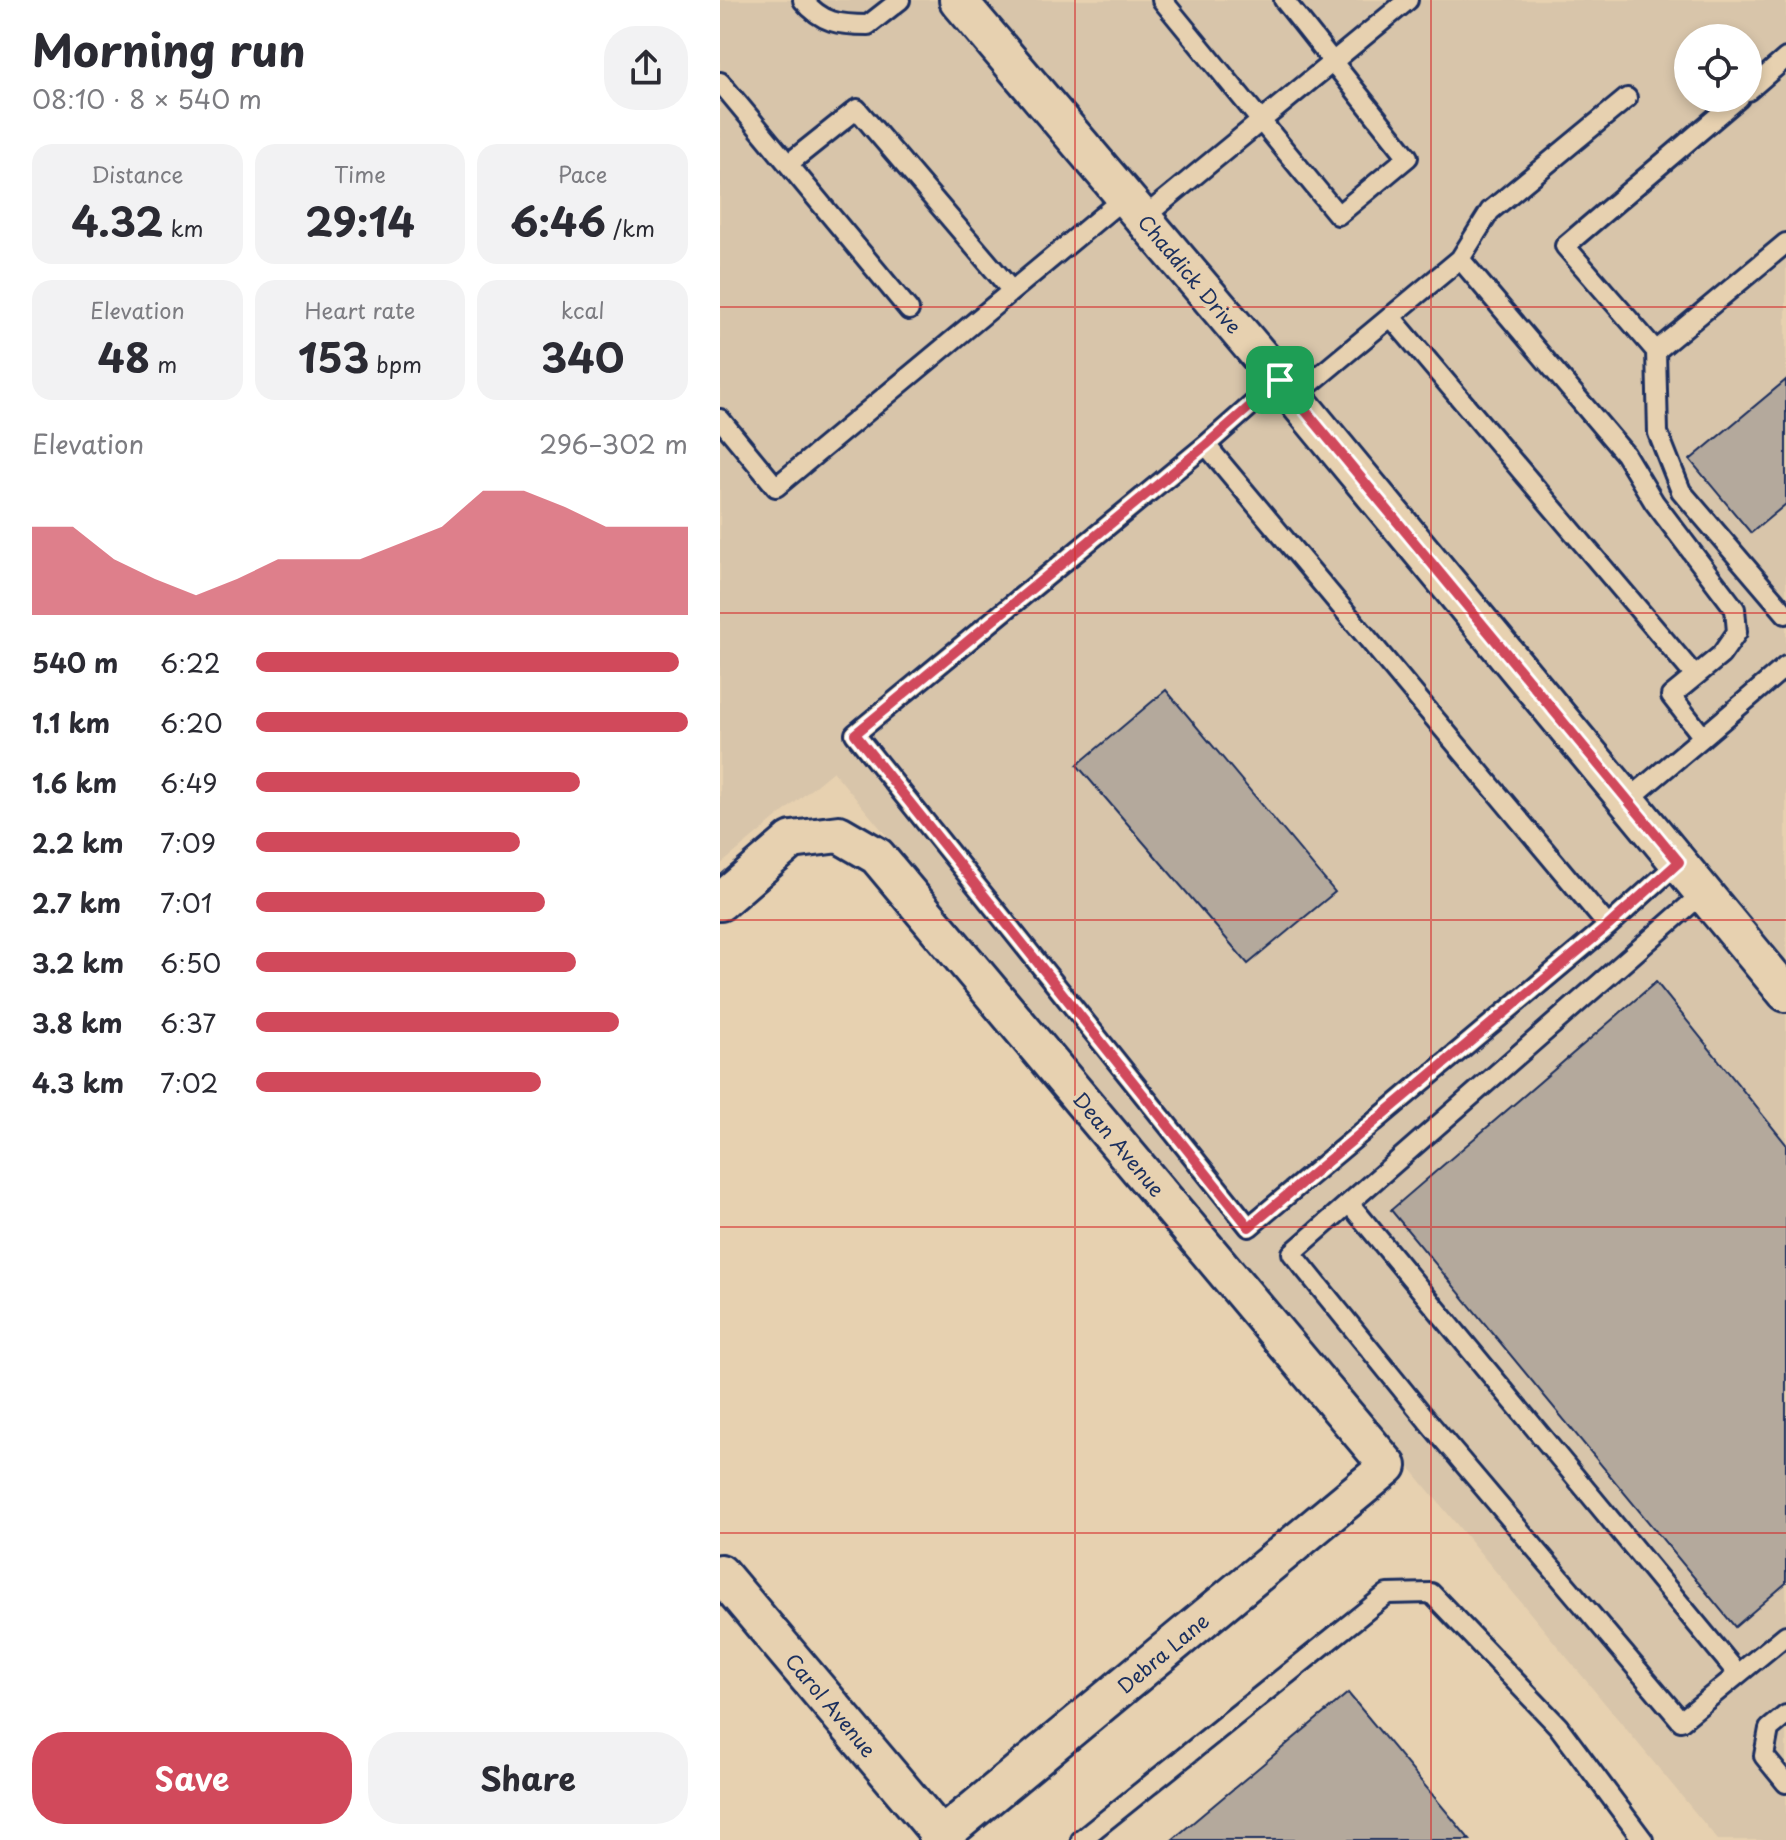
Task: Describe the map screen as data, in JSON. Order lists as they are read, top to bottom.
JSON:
{
  "streets": {
    "street": [
      "Chaddick Drive",
      "Dean Avenue",
      "Debra Lane",
      "Carol Avenue"
    ]
  },
  "crossings": [
    ["Dean Avenue", "Debra Lane"],
    ["Debra Lane", "Carol Avenue"]
  ],
  "page": {
    "heading": ["Morning run", "08:10 · 8 × 540 m"],
    "stats": [
      ["Distance", "4.32 km"],
      ["Time", "29:14"],
      ["Pace", "6:46 /km"],
      ["Elevation", "48 m"],
      ["Heart rate", "153 bpm"],
      ["kcal", "340"]
    ],
    "chart": ["Elevation", "296–302 m"],
    "list": [
      {
        "name": "540 m",
        "note": "6:22"
      },
      {
        "name": "1.1 km",
        "note": "6:20"
      },
      {
        "name": "1.6 km",
        "note": "6:49"
      },
      {
        "name": "2.2 km",
        "note": "7:09"
      },
      {
        "name": "2.7 km",
        "note": "7:01"
      },
      {
        "name": "3.2 km",
        "note": "6:50"
      },
      {
        "name": "3.8 km",
        "note": "6:37"
      },
      {
        "name": "4.3 km",
        "note": "7:02"
      }
    ],
    "buttons": ["Save", "Share"]
  }
}
